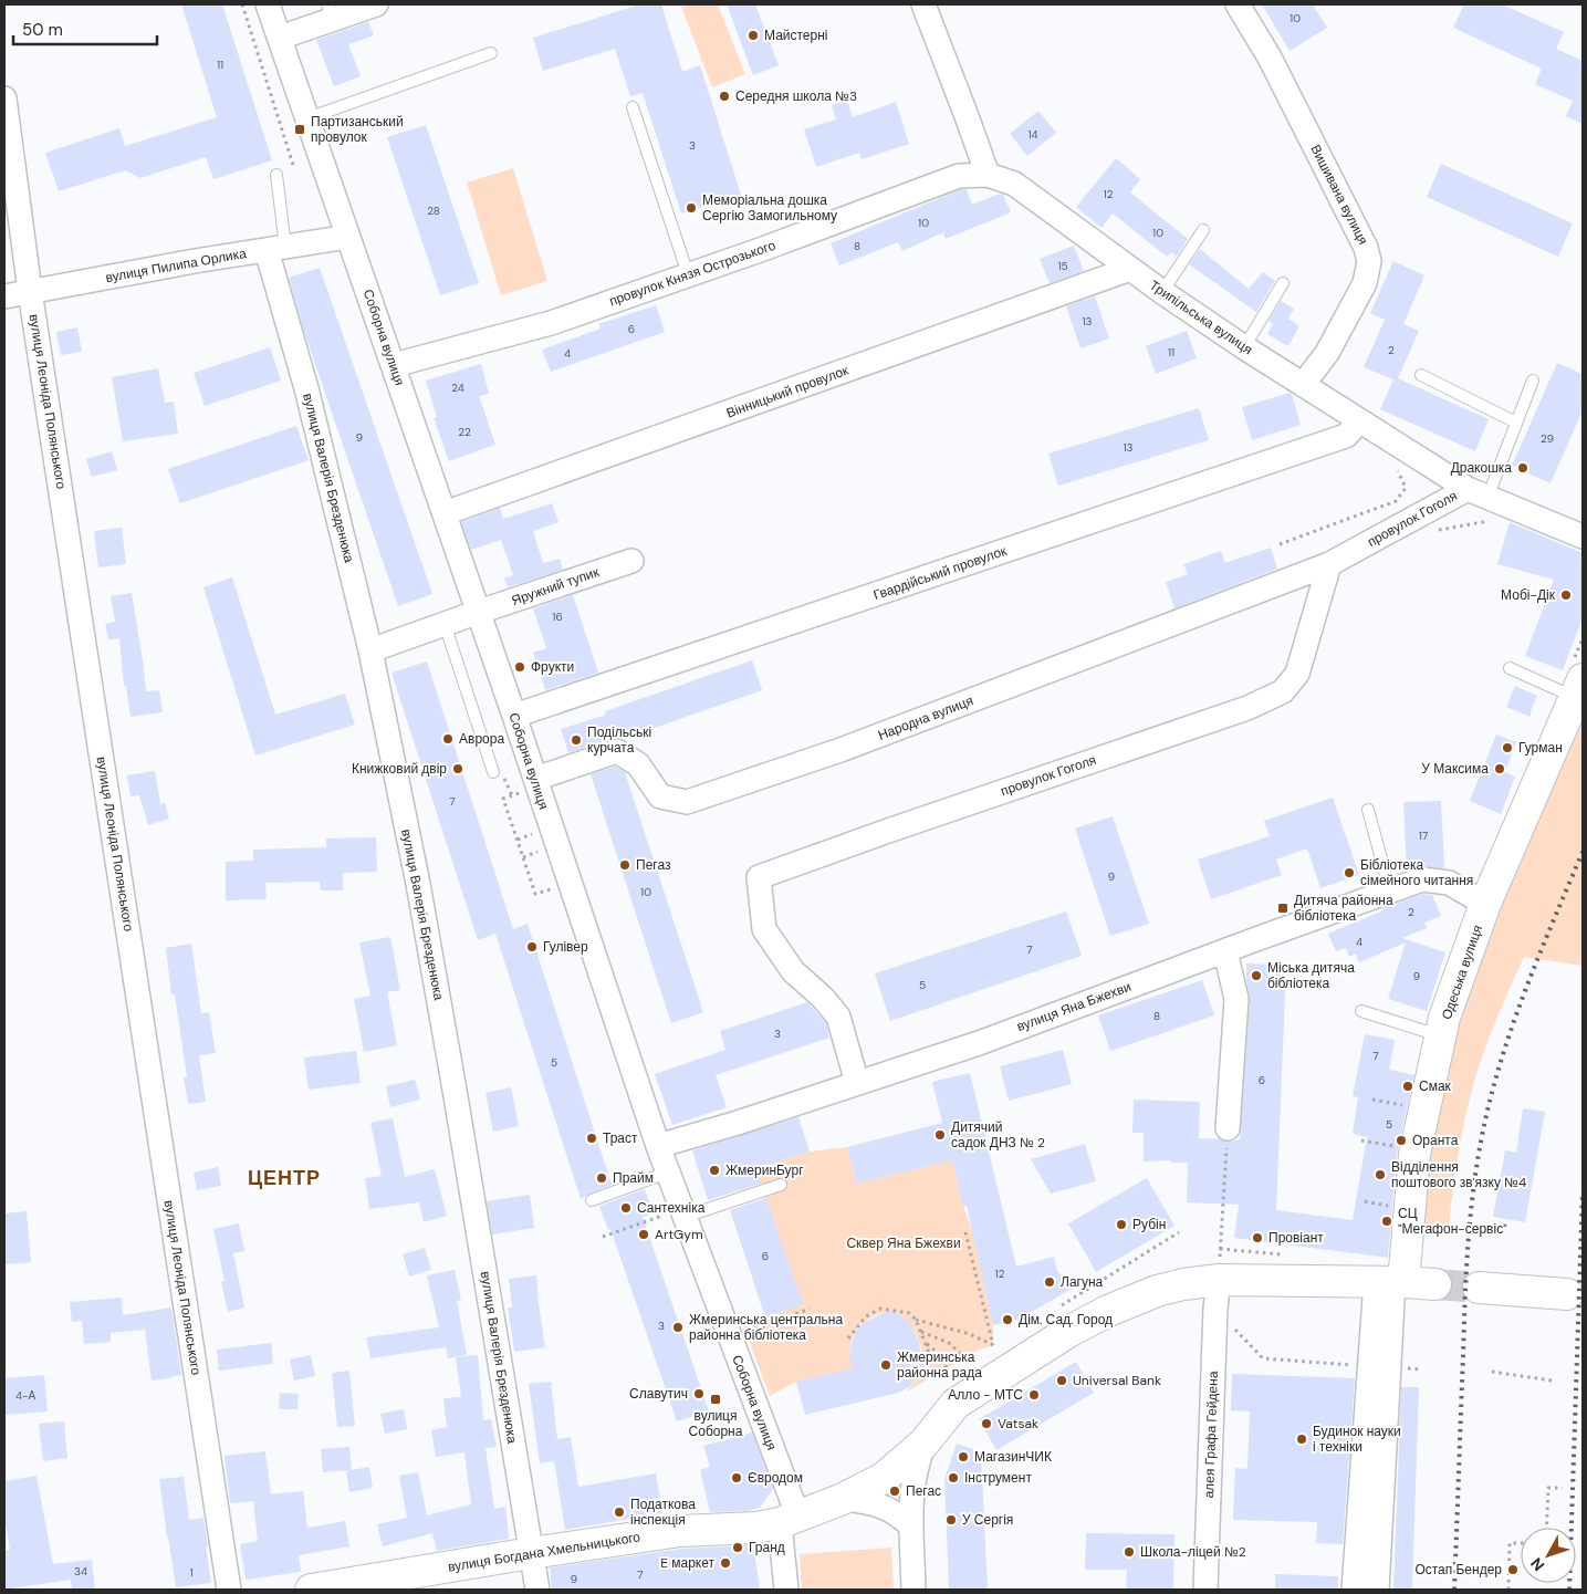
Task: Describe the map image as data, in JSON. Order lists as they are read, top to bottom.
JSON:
{
  "streets": {
    "street": [
      "Вишивана вулиця",
      "вулиця Пилипа Орлика",
      "провулок Князя Острозького",
      "Трипільська вулиця",
      "Соборна вулиця",
      "Вінницький провулок",
      "вулиця Леоніда Полянського",
      "вулиця Валерія Брезденюка",
      "провулок Гоголя",
      "Гвардійський провулок",
      "Яружний тупик",
      "Народна вулиця",
      "Одеська вулиця",
      "вулиця Яна Бжехви",
      "алея Графа Гейдена",
      "вулиця Богдана Хмельницького"
    ]
  },
  "crossings": [
    ["Вишивана вулиця", "Трипільська вулиця"],
    ["вулиця Пилипа Орлика", "Соборна вулиця"],
    ["вулиця Пилипа Орлика", "вулиця Леоніда Полянського"],
    ["вулиця Пилипа Орлика", "вулиця Валерія Брезденюка"],
    ["провулок Князя Острозького", "Трипільська вулиця"],
    ["провулок Князя Острозького", "Соборна вулиця"],
    ["Трипільська вулиця", "Вінницький провулок"],
    ["Трипільська вулиця", "провулок Гоголя"],
    ["Трипільська вулиця", "Гвардійський провулок"],
    ["Соборна вулиця", "Вінницький провулок"],
    ["Соборна вулиця", "Гвардійський провулок"],
    ["Соборна вулиця", "Яружний тупик"],
    ["Соборна вулиця", "Народна вулиця"],
    ["Соборна вулиця", "вулиця Яна Бжехви"],
    ["Соборна вулиця", "вулиця Богдана Хмельницького"],
    ["вулиця Валерія Брезденюка", "Яружний тупик"],
    ["вулиця Валерія Брезденюка", "вулиця Богдана Хмельницького"],
    ["провулок Гоголя", "Народна вулиця"],
    ["провулок Гоголя", "вулиця Яна Бжехви"],
    ["Одеська вулиця", "вулиця Яна Бжехви"],
    ["Одеська вулиця", "вулиця Богдана Хмельницького"],
    ["алея Графа Гейдена", "вулиця Богдана Хмельницького"]
  ],
  "districts": ["ЦЕНТР"],
  "parks": ["Сквер Яна Бжехви"],
  "places": {
    "other": [
      "Майстерні",
      "Середня школа №3",
      "Меморіальна дошка Сергію Замогильному",
      "Дракошка",
      "Мобі-Дік",
      "Фрукти",
      "Аврора",
      "Подільські курчата",
      "Гурман",
      "Книжковий двір",
      "У Максима",
      "Пегаз",
      "Бібліотека сімейного читання",
      "Гулівер",
      "Міська дитяча бібліотека",
      "Смак",
      "Дитячий садок ДНЗ № 2",
      "Траст",
      "Оранта",
      "ЖмеринБург",
      "Відділення поштового зв'язку №4",
      "Прайм",
      "Сантехніка",
      "СЦ \"Мегафон-сервіс\"",
      "Рубін",
      "ArtGym",
      "Провіант",
      "Лагуна",
      "Дім. Сад. Город",
      "Жмеринська центральна районна бібліотека",
      "Жмеринська районна рада",
      "Universal Bank",
      "Славутич",
      "Алло - МТС",
      "Vatsak",
      "Будинок науки і техніки",
      "МагазинЧИК",
      "Євродом",
      "Інструмент",
      "Пегас",
      "Податкова інспекція",
      "У Сергія",
      "Гранд",
      "Школа-ліцей №2",
      "E маркет",
      "Остап Бендер"
    ],
    "transit": ["Партизанський провулок", "Дитяча районна бібліотека", "вулиця Соборна"]
  },
  "house_numbers": [
    "10",
    "11",
    "14",
    "3",
    "12",
    "28",
    "10",
    "10",
    "8",
    "15",
    "13",
    "6",
    "2",
    "11",
    "4",
    "24",
    "22",
    "9",
    "29",
    "13",
    "16",
    "7",
    "17",
    "9",
    "10",
    "2",
    "4",
    "7",
    "9",
    "5",
    "8",
    "3",
    "7",
    "5",
    "6",
    "5",
    "6",
    "12",
    "3",
    "4-А",
    "34",
    "1",
    "7",
    "9"
  ],
  "scale_bar": "50 m",
  "north": "bottom left"
}
